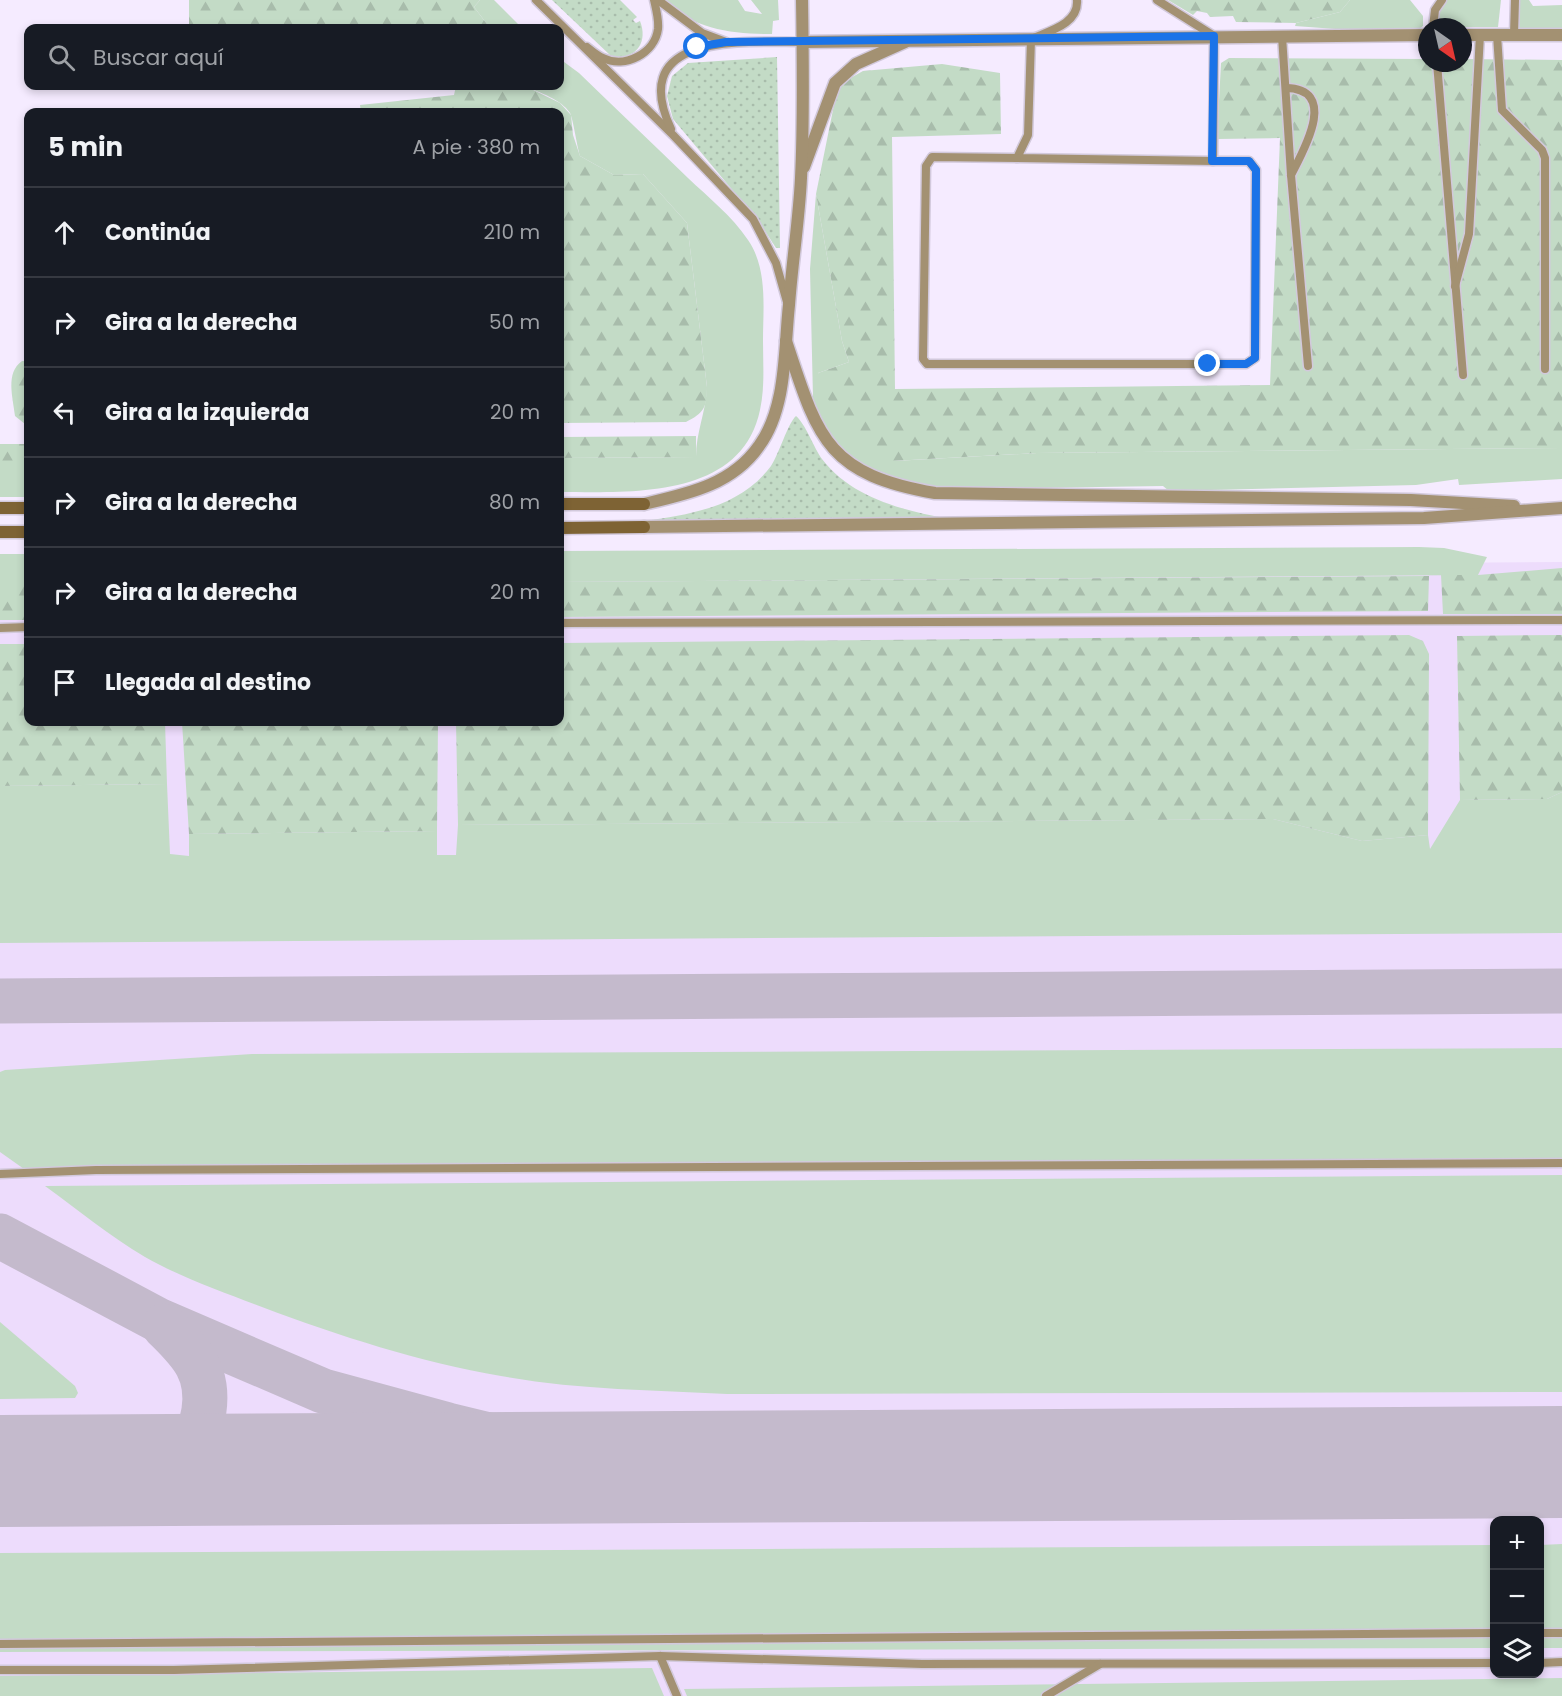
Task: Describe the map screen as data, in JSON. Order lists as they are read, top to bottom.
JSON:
{
  "north": "bottom right",
  "page": {
    "search": "Buscar aquí",
    "heading": ["5 min", "A pie · 380 m"],
    "list": [
      ["Continúa", "210 m"],
      ["Gira a la derecha", "50 m"],
      ["Gira a la izquierda", "20 m"],
      ["Gira a la derecha", "80 m"],
      ["Gira a la derecha", "20 m"],
      "Llegada al destino"
    ],
    "map_buttons": ["+", "−"]
  }
}
